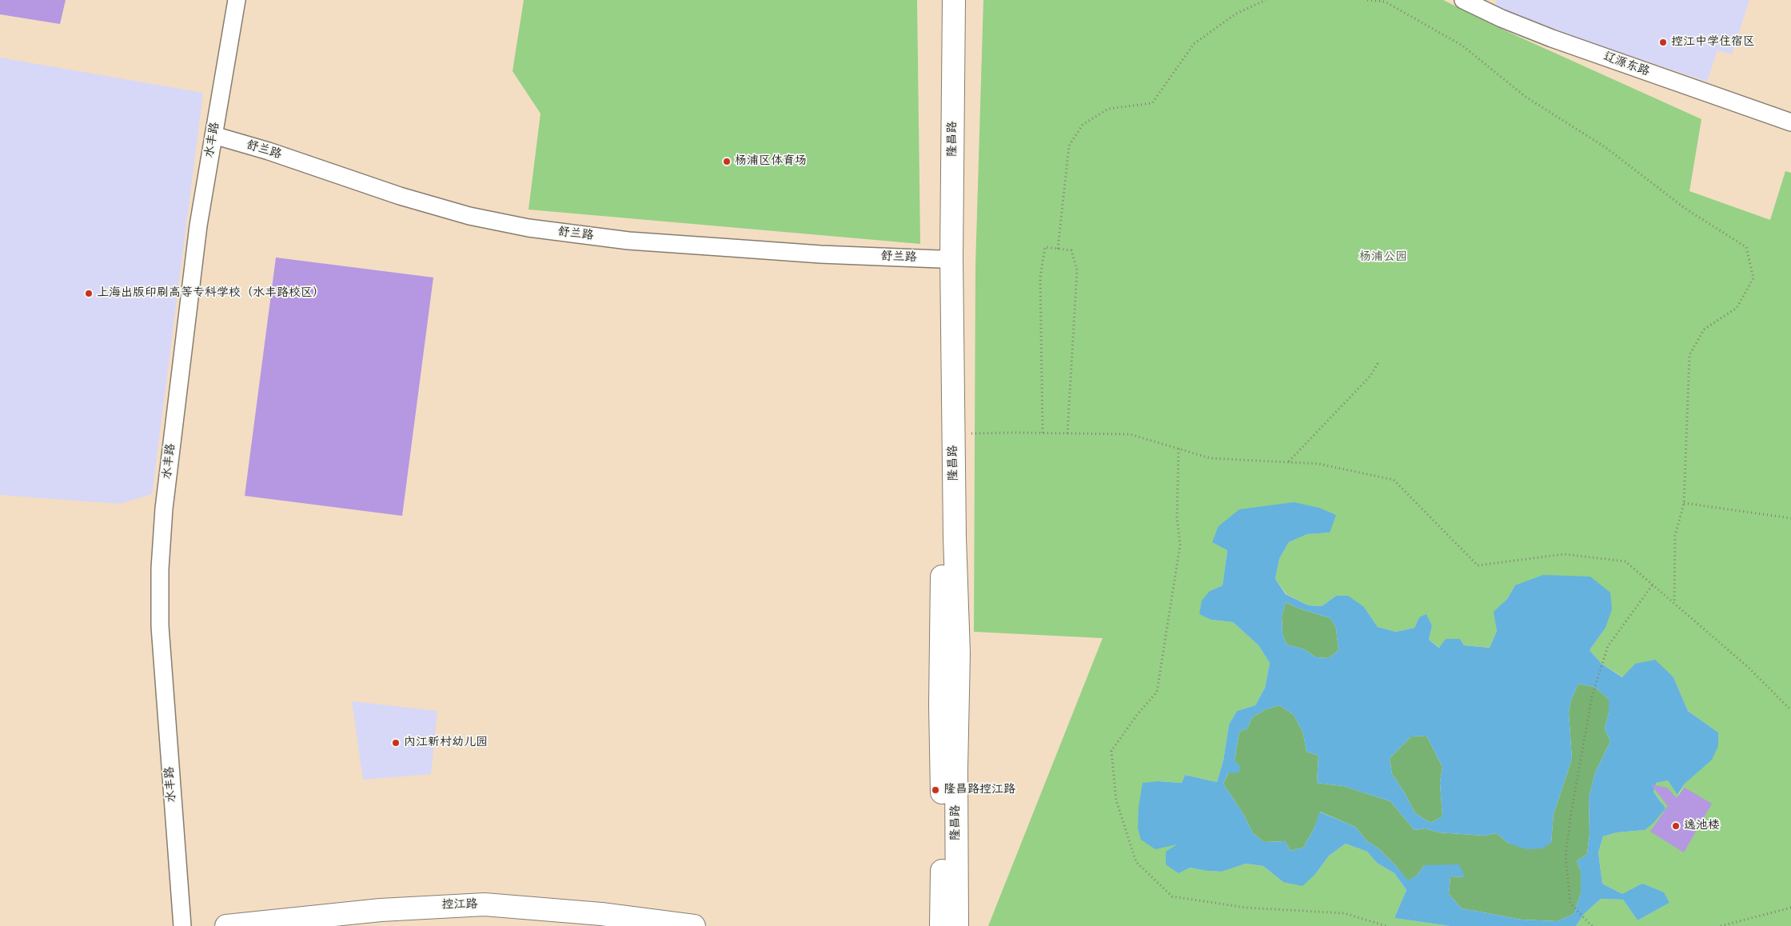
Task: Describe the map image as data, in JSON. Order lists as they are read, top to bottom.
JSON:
{
  "streets": {
    "main road": ["隆昌路", "控江路"],
    "street": ["辽源东路", "水丰路", "舒兰路"]
  },
  "crossings": [
    ["隆昌路", "舒兰路"],
    ["水丰路", "舒兰路"]
  ],
  "parks": ["杨浦公园"],
  "places": [
    "控江中学住宿区",
    "杨浦区体育场",
    "上海出版印刷高等专科学校（水丰路校区）",
    "内江新村幼儿园",
    "隆昌路控江路",
    "逸池楼"
  ]
}
